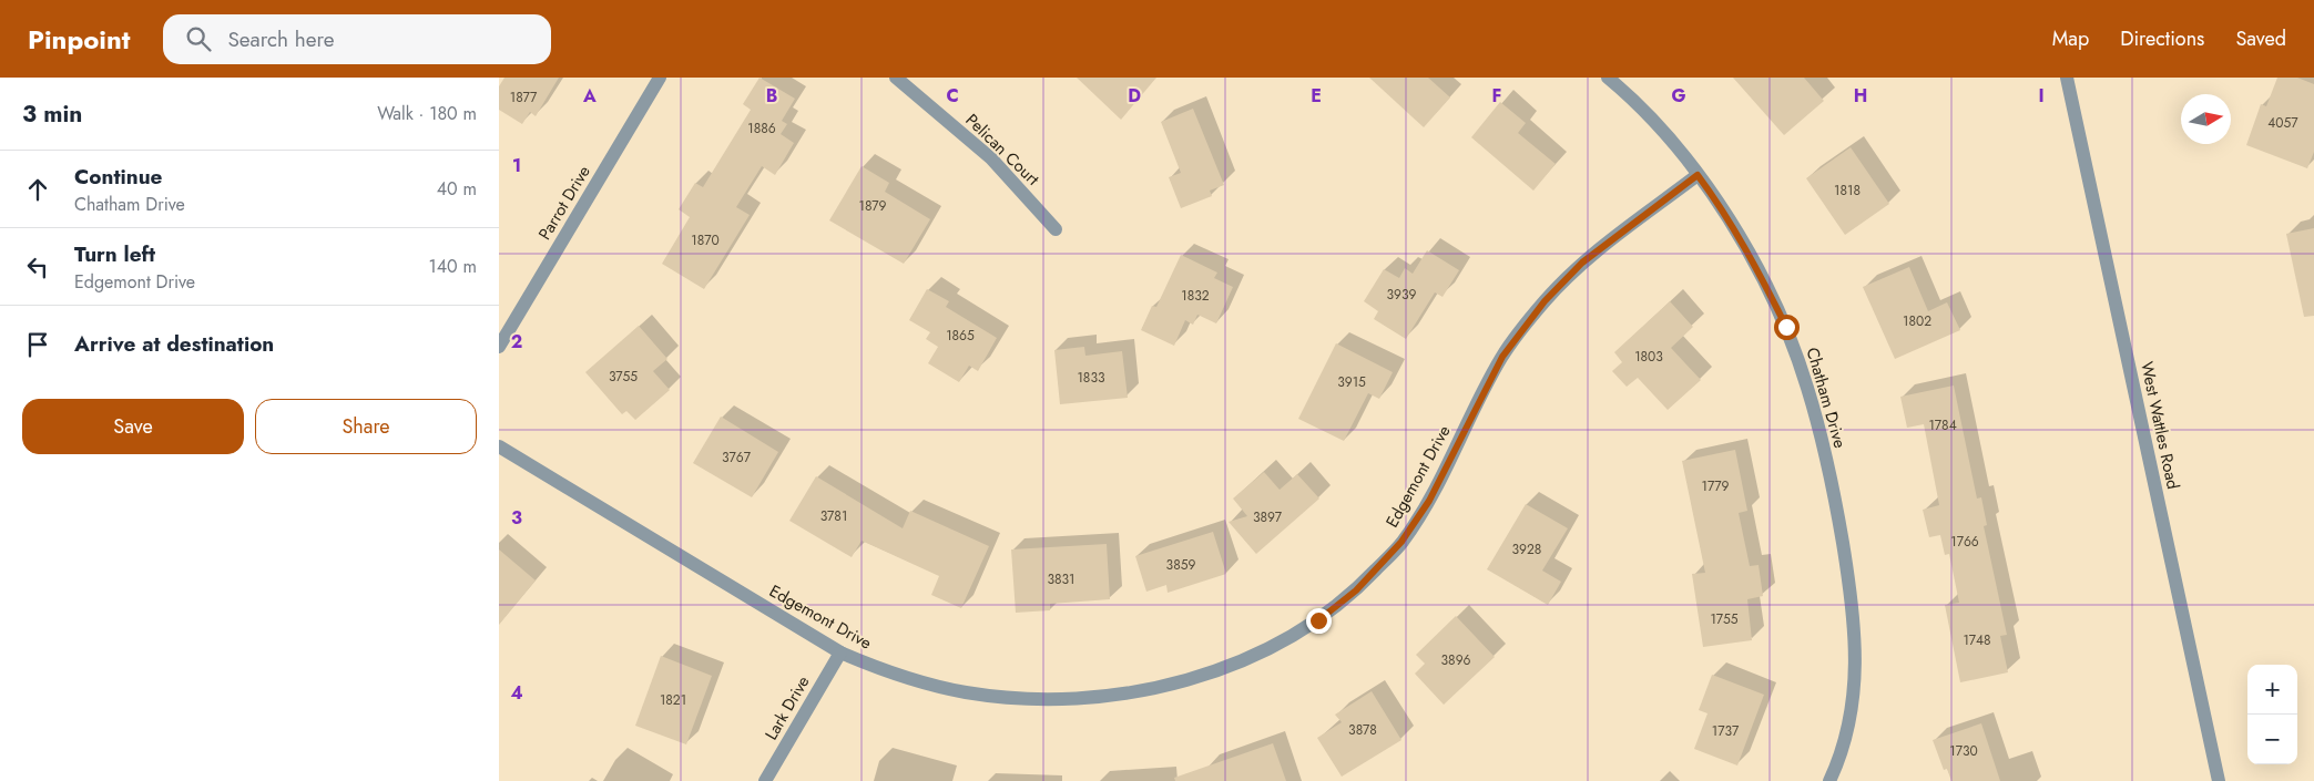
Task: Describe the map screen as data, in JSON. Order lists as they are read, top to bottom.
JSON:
{
  "streets": {
    "street": [
      "Pelican Court",
      "Parrot Drive",
      "Chatham Drive",
      "West Wattles Road",
      "Edgemont Drive",
      "Lark Drive"
    ]
  },
  "crossings": [
    ["Chatham Drive", "Edgemont Drive"],
    ["Edgemont Drive", "Lark Drive"]
  ],
  "house_numbers": [
    "1877",
    "4057",
    "1886",
    "1818",
    "1879",
    "1870",
    "3939",
    "1832",
    "1802",
    "1865",
    "1803",
    "3755",
    "1833",
    "3915",
    "1784",
    "3767",
    "1779",
    "3781",
    "3897",
    "1766",
    "3928",
    "3859",
    "3831",
    "1755",
    "1748",
    "3896",
    "1821",
    "3878",
    "1737",
    "1730"
  ],
  "north": "right",
  "page": {
    "header": "Pinpoint",
    "search": "Search here",
    "nav": ["Map", "Directions", "Saved"],
    "heading": ["3 min", "Walk · 180 m"],
    "list": [
      ["Continue", "Chatham Drive", "40 m"],
      ["Turn left", "Edgemont Drive", "140 m"],
      "Arrive at destination"
    ],
    "buttons": ["Save", "Share"],
    "map_buttons": ["+", "−"]
  },
  "grid": {
    "columns": [
      "A",
      "B",
      "C",
      "D",
      "E",
      "F",
      "G",
      "H",
      "I"
    ],
    "rows": [
      "1",
      "2",
      "3",
      "4"
    ]
  }
}
